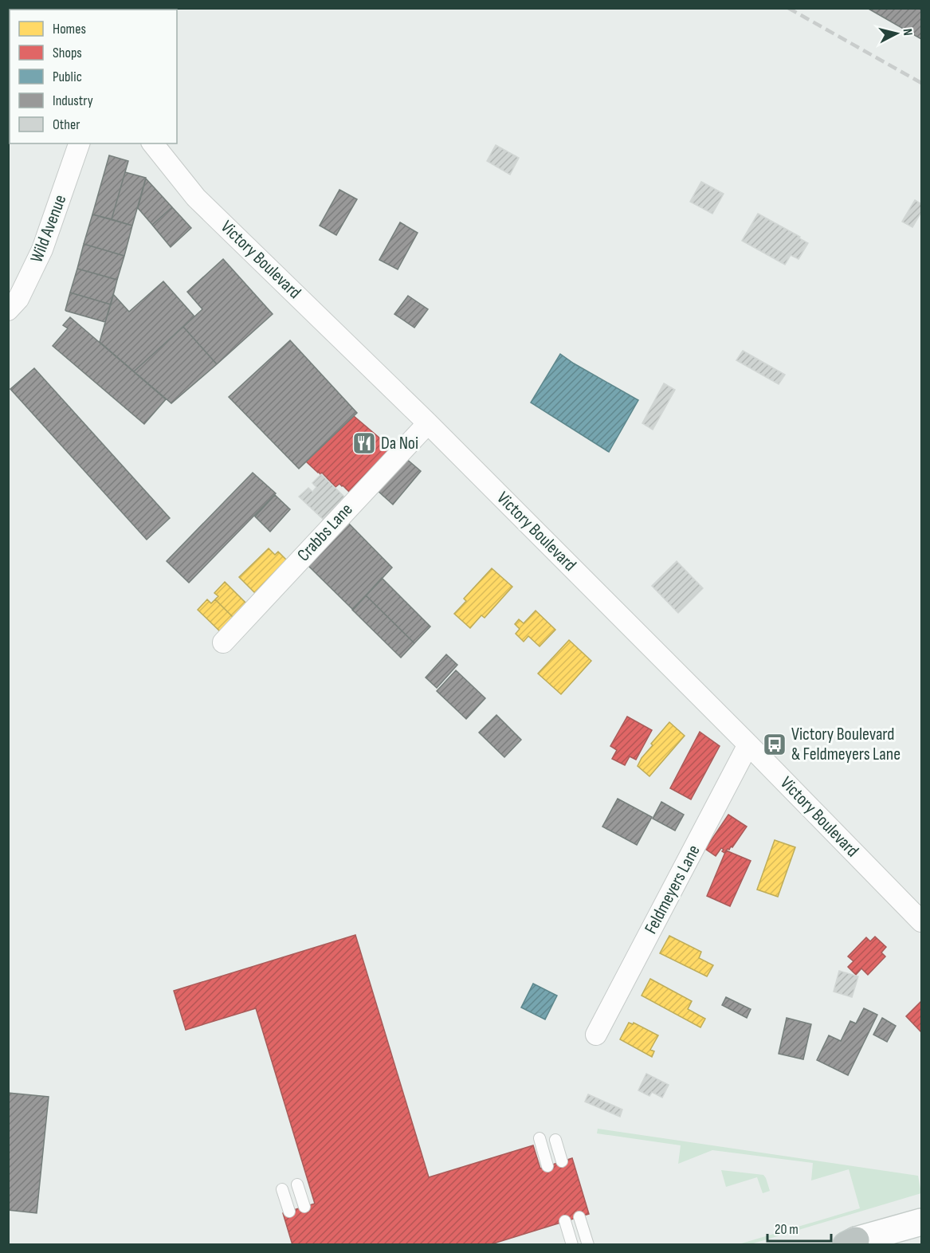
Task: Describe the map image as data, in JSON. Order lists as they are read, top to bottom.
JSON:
{
  "streets": {
    "street": [
      "Wild Avenue",
      "Victory Boulevard",
      "Crabbs Lane",
      "Feldmeyers Lane"
    ]
  },
  "crossings": [
    ["Victory Boulevard", "Crabbs Lane"],
    ["Victory Boulevard", "Feldmeyers Lane"]
  ],
  "places": {
    "restaurant": ["Da Noi"],
    "bus stop": ["Victory Boulevard & Feldmeyers Lane"]
  },
  "legend": [
    "Homes",
    "Shops",
    "Public",
    "Industry",
    "Other"
  ],
  "scale_bar": "20 m",
  "north": "right"
}
